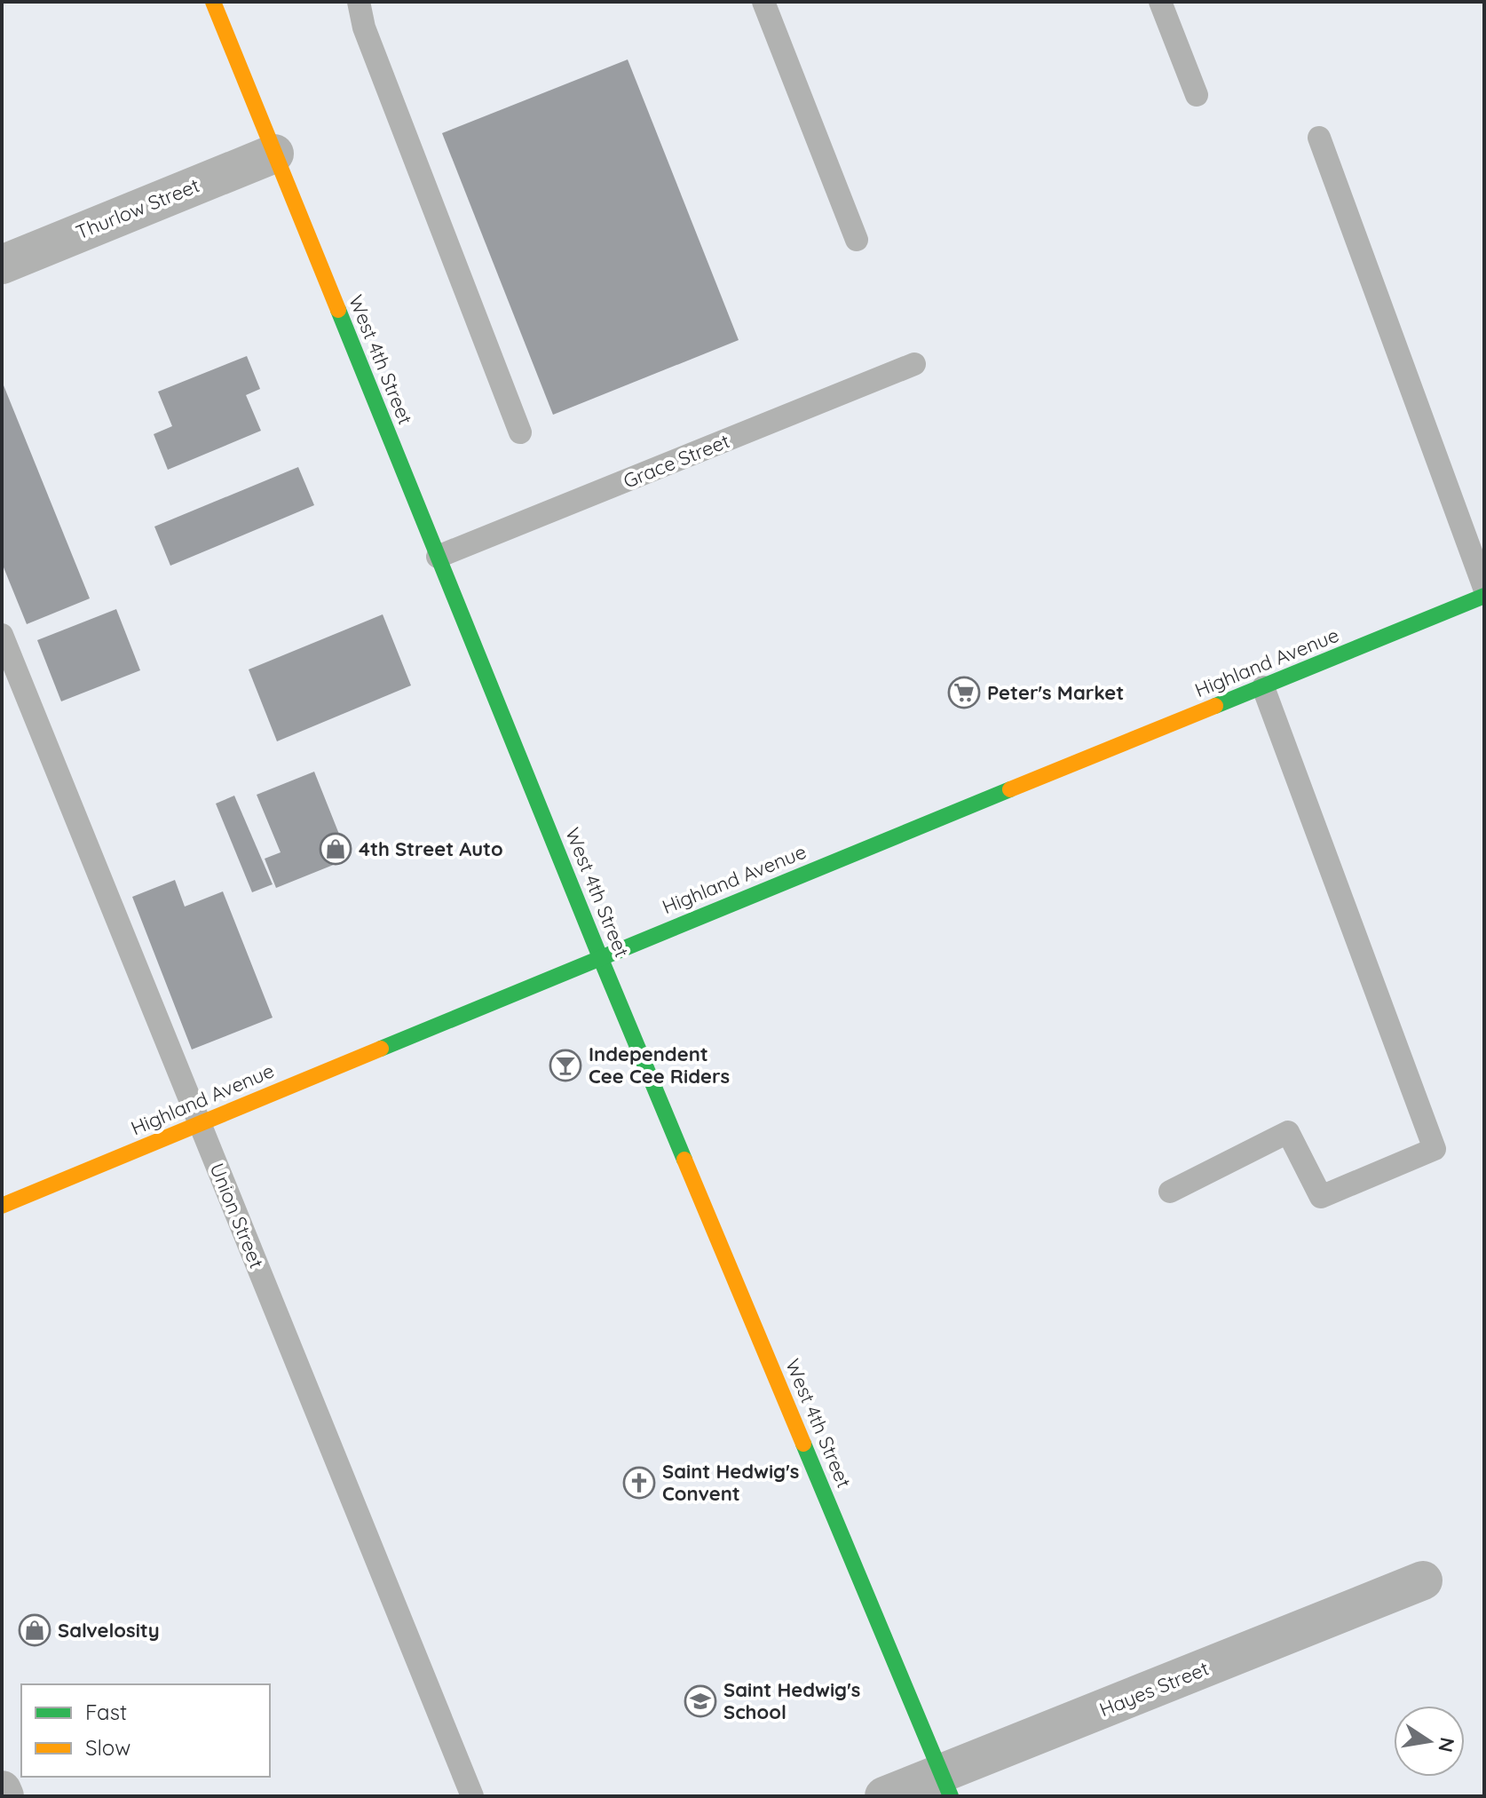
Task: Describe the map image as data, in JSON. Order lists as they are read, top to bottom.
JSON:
{
  "streets": {
    "main road": ["West 4th Street", "Highland Avenue"],
    "street": ["Thurlow Street", "Hayes Street"],
    "lane": ["Grace Street", "Union Street"]
  },
  "crossings": [
    ["Thurlow Street", "West 4th Street"],
    ["West 4th Street", "Grace Street"],
    ["West 4th Street", "Highland Avenue"],
    ["West 4th Street", "Hayes Street"],
    ["Highland Avenue", "Union Street"]
  ],
  "places": {
    "supermarket": ["Peter's Market"],
    "shop": ["4th Street Auto", "Salvelosity"],
    "bar": ["Independent Cee Cee Riders"],
    "church": ["Saint Hedwig's Convent"],
    "school or university": ["Saint Hedwig's School"]
  },
  "legend": ["Fast", "Slow"],
  "north": "right"
}
